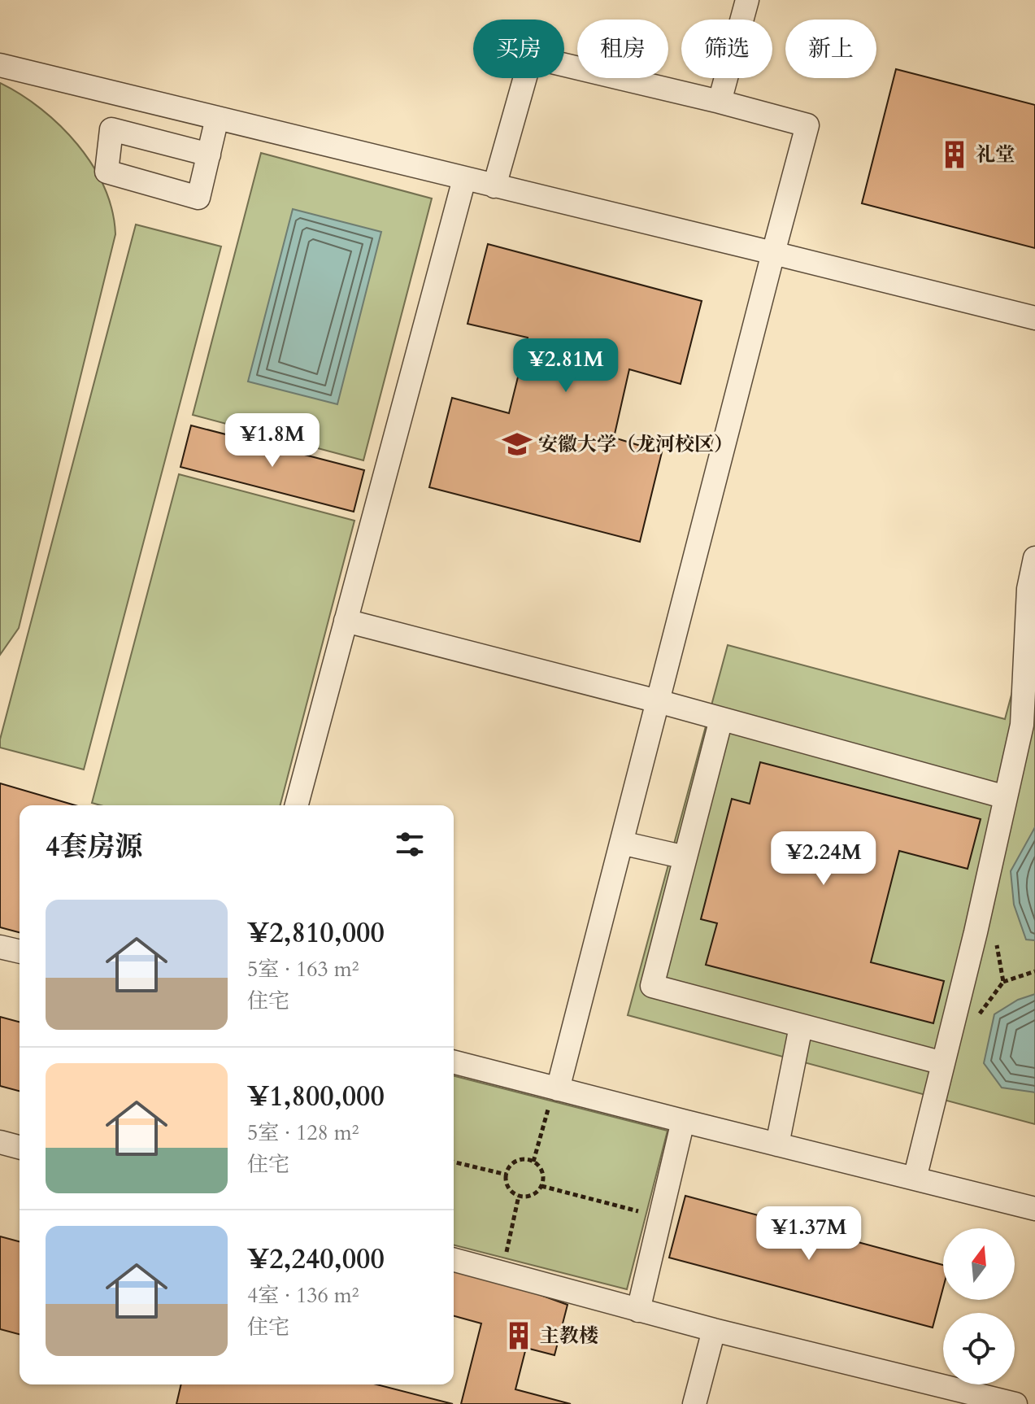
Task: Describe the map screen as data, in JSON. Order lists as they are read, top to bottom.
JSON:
{
  "places": {
    "building": ["礼堂", "主教楼"],
    "school or university": ["安徽大学（龙河校区）"]
  },
  "north": "top",
  "page": {
    "chip": [
      "买房",
      "租房",
      "筛选",
      "新上"
    ],
    "price": [
      "¥2.81M",
      "¥1.8M",
      "¥2.24M",
      "¥1.37M"
    ],
    "heading": "4套房源",
    "list": [
      {
        "name": "¥2,810,000",
        "note": "5室 · 163 m² · 住宅"
      },
      {
        "name": "¥1,800,000",
        "note": "5室 · 128 m² · 住宅"
      },
      {
        "name": "¥2,240,000",
        "note": "4室 · 136 m² · 住宅"
      }
    ]
  }
}
